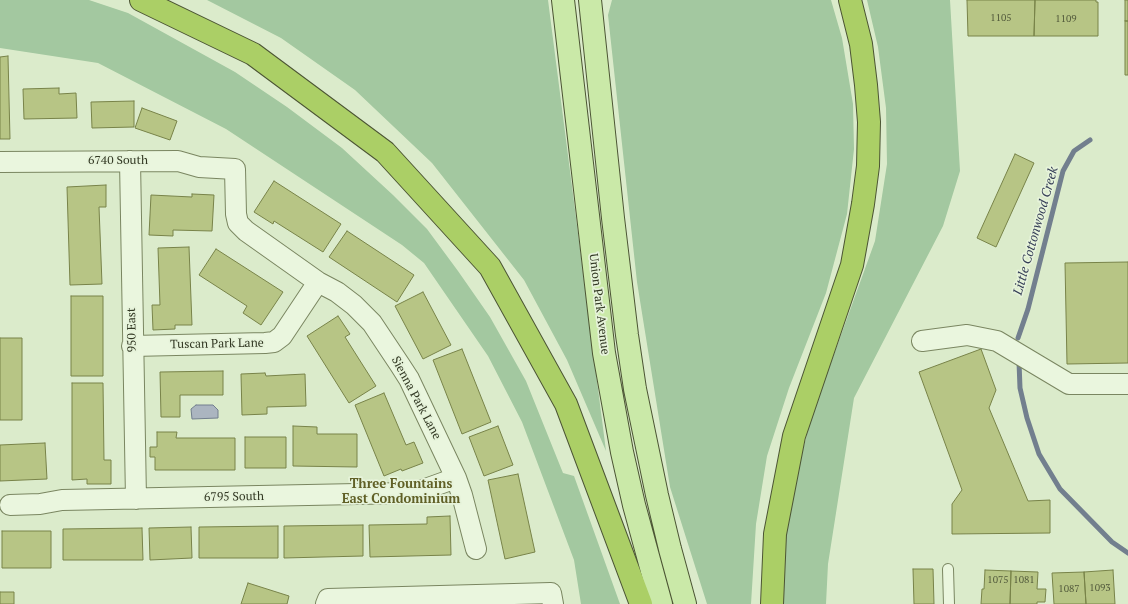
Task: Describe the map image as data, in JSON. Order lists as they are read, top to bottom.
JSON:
{
  "streets": {
    "main road": ["Union Park Avenue"],
    "street": [
      "6740 South",
      "950 East",
      "Tuscan Park Lane",
      "Sienna Park Lane",
      "6795 South"
    ]
  },
  "crossings": [
    ["6740 South", "950 East"],
    ["6740 South", "Sienna Park Lane"],
    ["950 East", "Tuscan Park Lane"],
    ["950 East", "6795 South"],
    ["Tuscan Park Lane", "Sienna Park Lane"],
    ["Sienna Park Lane", "6795 South"]
  ],
  "districts": ["Three Fountains East Condominium"],
  "water": ["Little Cottonwood Creek"],
  "house_numbers": [
    "1105",
    "1109",
    "1075",
    "1081",
    "1093",
    "1087"
  ]
}
